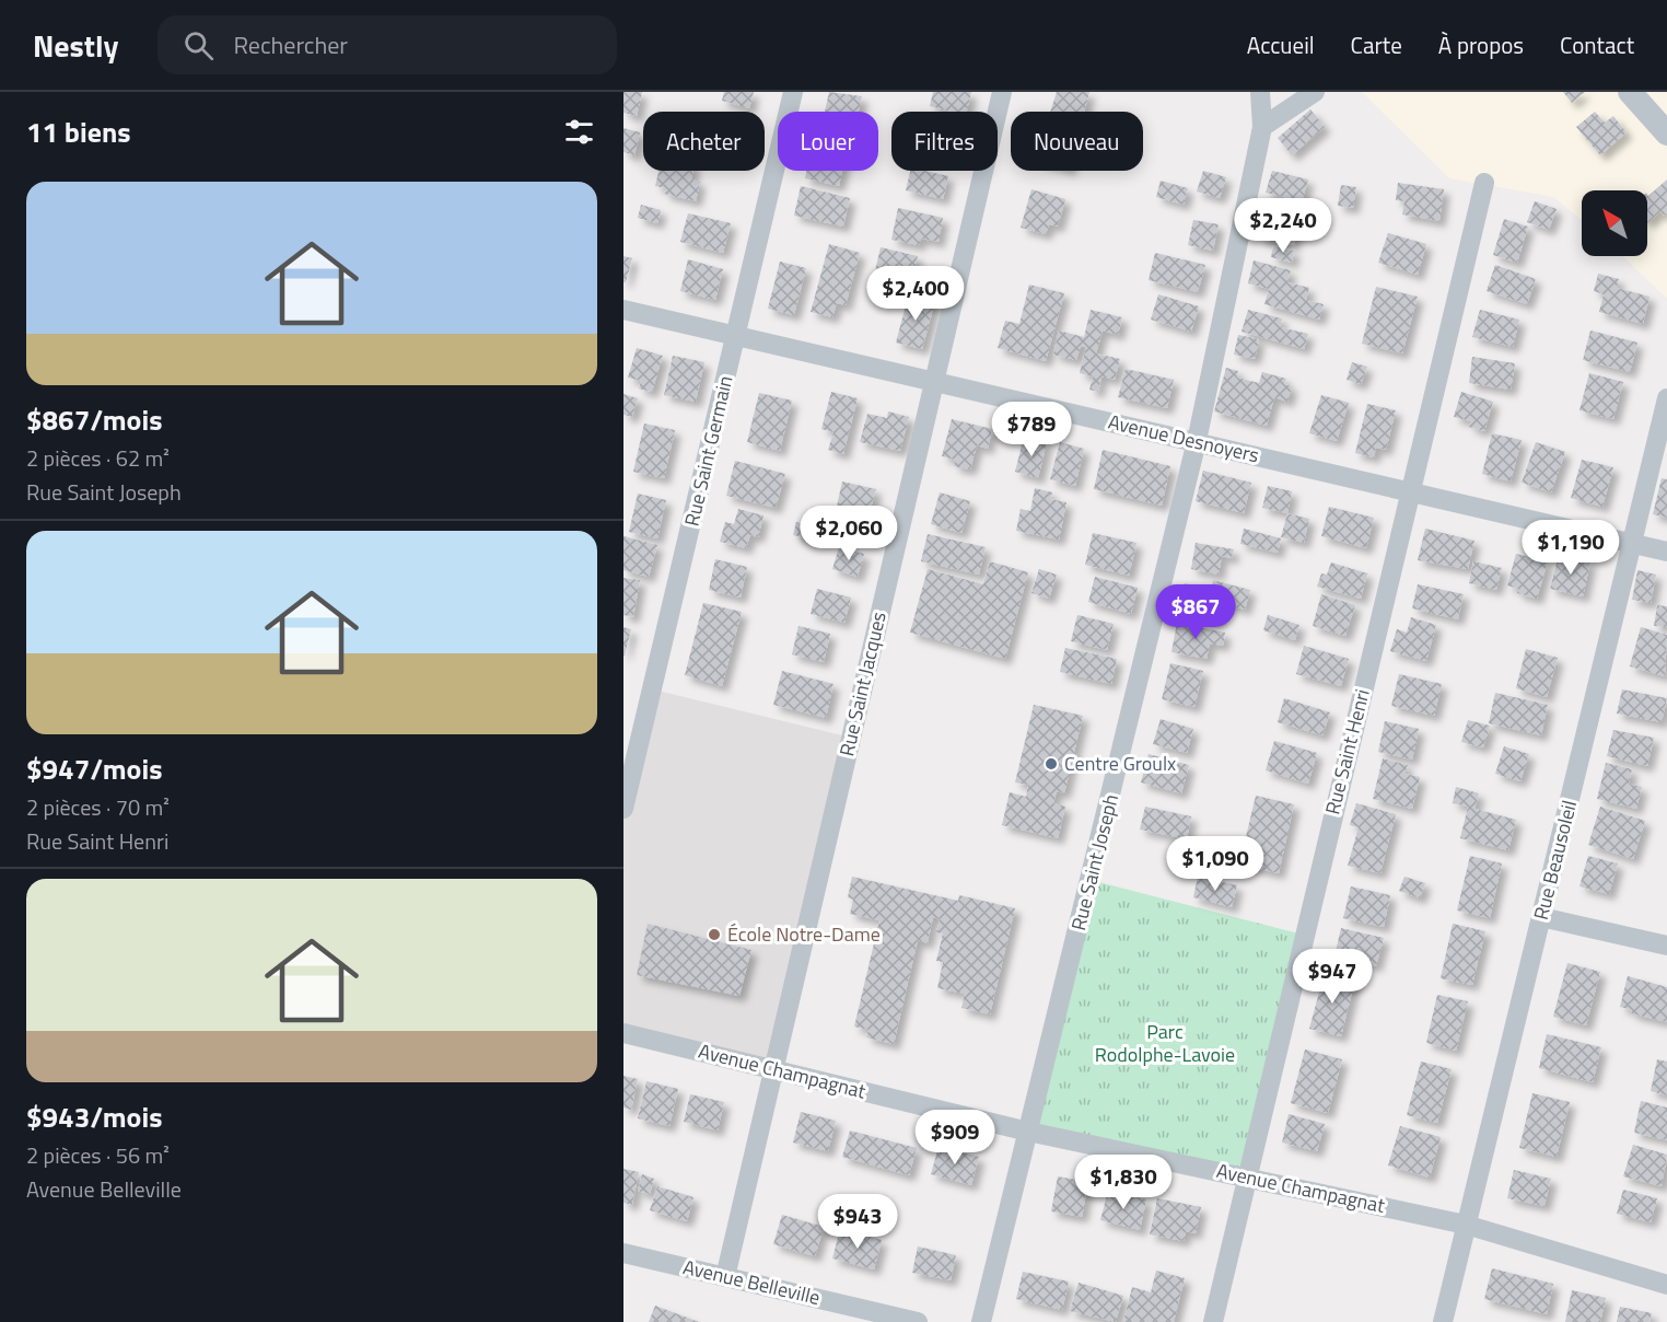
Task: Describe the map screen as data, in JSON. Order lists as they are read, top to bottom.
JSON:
{
  "streets": {
    "street": [
      "Avenue Desnoyers",
      "Rue Saint Germain",
      "Rue Saint Jacques",
      "Rue Saint Henri",
      "Rue Beausoleil",
      "Rue Saint Joseph",
      "Avenue Champagnat",
      "Avenue Belleville"
    ]
  },
  "crossings": [
    ["Avenue Desnoyers", "Rue Saint Germain"],
    ["Avenue Desnoyers", "Rue Saint Jacques"],
    ["Avenue Desnoyers", "Rue Saint Henri"],
    ["Avenue Desnoyers", "Rue Beausoleil"],
    ["Avenue Desnoyers", "Rue Saint Joseph"],
    ["Rue Saint Jacques", "Avenue Champagnat"],
    ["Rue Saint Jacques", "Avenue Belleville"],
    ["Rue Saint Henri", "Avenue Champagnat"],
    ["Rue Beausoleil", "Avenue Champagnat"],
    ["Rue Saint Joseph", "Avenue Champagnat"]
  ],
  "parks": ["Parc Rodolphe-Lavoie"],
  "places": ["Centre Groulx", "École Notre-Dame"],
  "north": "top left",
  "page": {
    "header": "Nestly",
    "search": "Rechercher",
    "nav": [
      "Accueil",
      "Carte",
      "À propos",
      "Contact"
    ],
    "heading": "11 biens",
    "chip": [
      "Acheter",
      "Louer",
      "Filtres",
      "Nouveau"
    ],
    "list": [
      {
        "name": "$867/mois",
        "note": "2 pièces · 62 m² · Rue Saint Joseph"
      },
      {
        "name": "$947/mois",
        "note": "2 pièces · 70 m² · Rue Saint Henri"
      },
      {
        "name": "$943/mois",
        "note": "2 pièces · 56 m² · Avenue Belleville"
      }
    ],
    "price": [
      "$2,240",
      "$2,400",
      "$789",
      "$2,060",
      "$1,190",
      "$867",
      "$1,090",
      "$947",
      "$909",
      "$1,830",
      "$943"
    ]
  }
}
